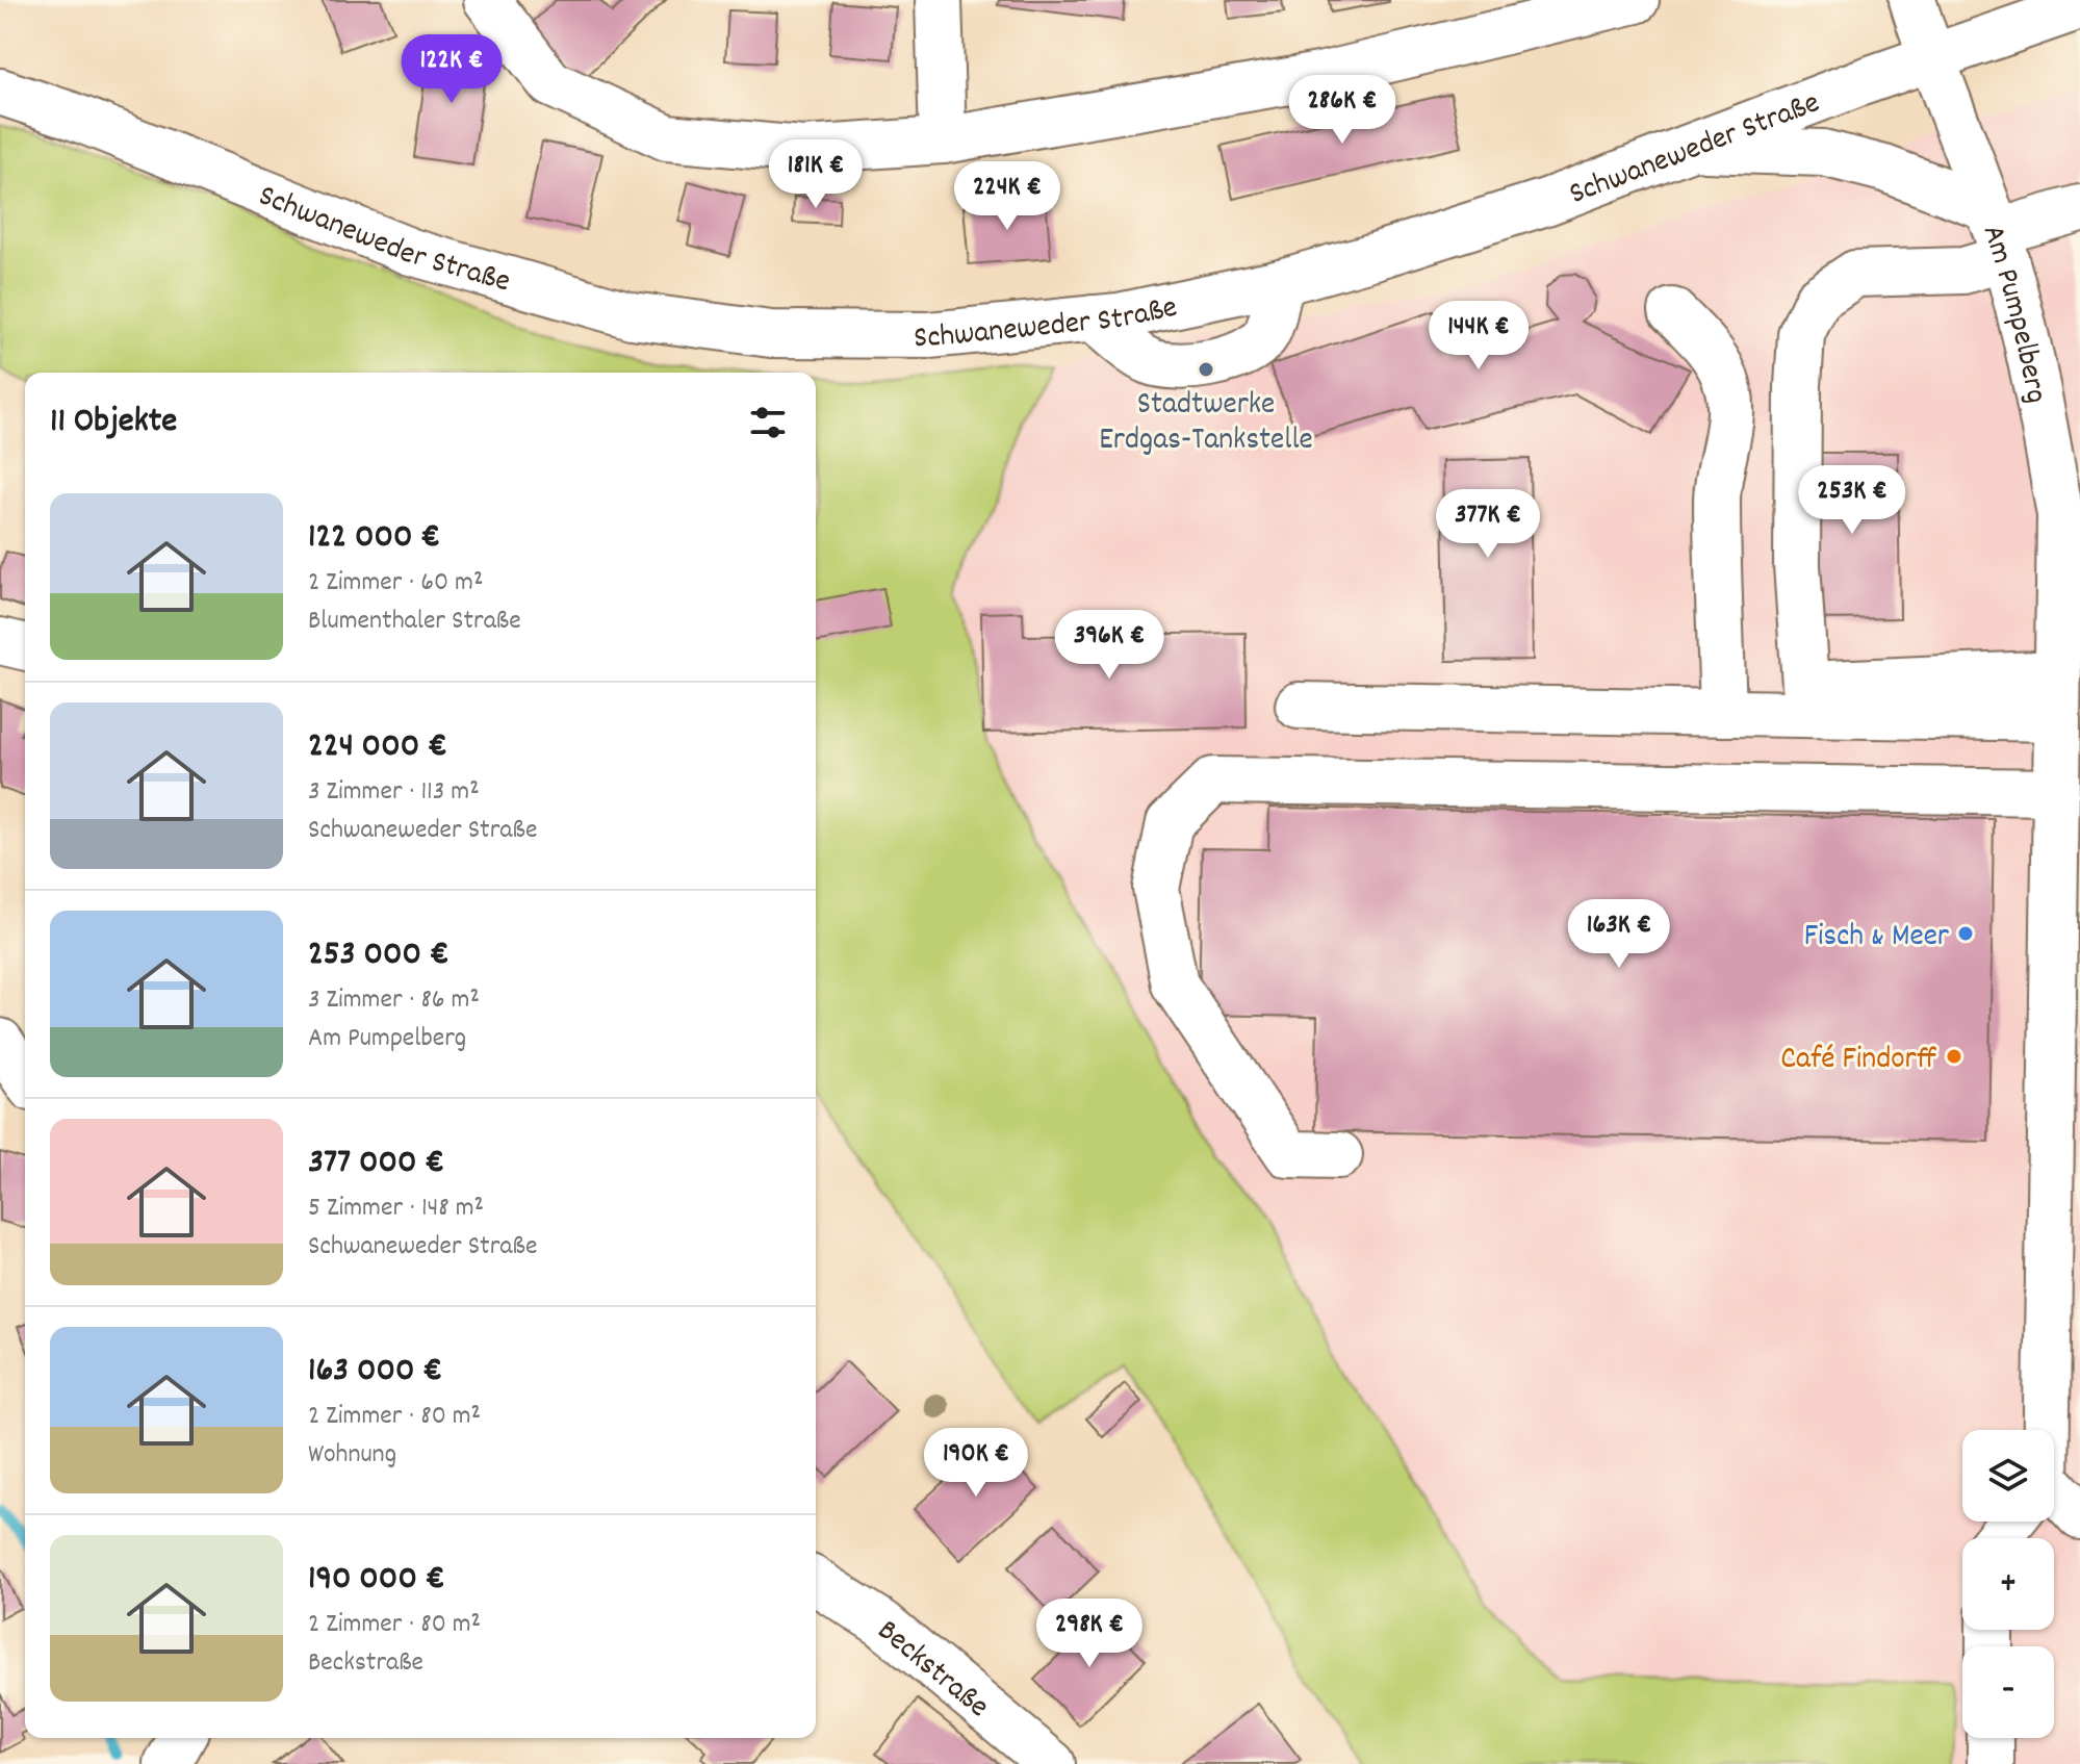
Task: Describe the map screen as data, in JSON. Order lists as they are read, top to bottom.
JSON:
{
  "streets": {
    "street": ["Schwaneweder Straße", "Am Pumpelberg", "Beckstraße"]
  },
  "crossings": [
    ["Schwaneweder Straße", "Am Pumpelberg"]
  ],
  "places": ["Stadtwerke Erdgas-Tankstelle", "Fisch & Meer", "Café Findorff"],
  "page": {
    "price": [
      "122K €",
      "286K €",
      "181K €",
      "224K €",
      "144K €",
      "253K €",
      "377K €",
      "396K €",
      "163K €",
      "190K €",
      "298K €"
    ],
    "heading": "11 Objekte",
    "list": [
      {
        "name": "122 000 €",
        "note": "2 Zimmer · 60 m² · Blumenthaler Straße"
      },
      {
        "name": "224 000 €",
        "note": "3 Zimmer · 113 m² · Schwaneweder Straße"
      },
      {
        "name": "253 000 €",
        "note": "3 Zimmer · 86 m² · Am Pumpelberg"
      },
      {
        "name": "377 000 €",
        "note": "5 Zimmer · 148 m² · Schwaneweder Straße"
      },
      {
        "name": "163 000 €",
        "note": "2 Zimmer · 80 m² · Wohnung"
      },
      {
        "name": "190 000 €",
        "note": "2 Zimmer · 80 m² · Beckstraße"
      }
    ],
    "map_buttons": ["+", "−"]
  }
}
